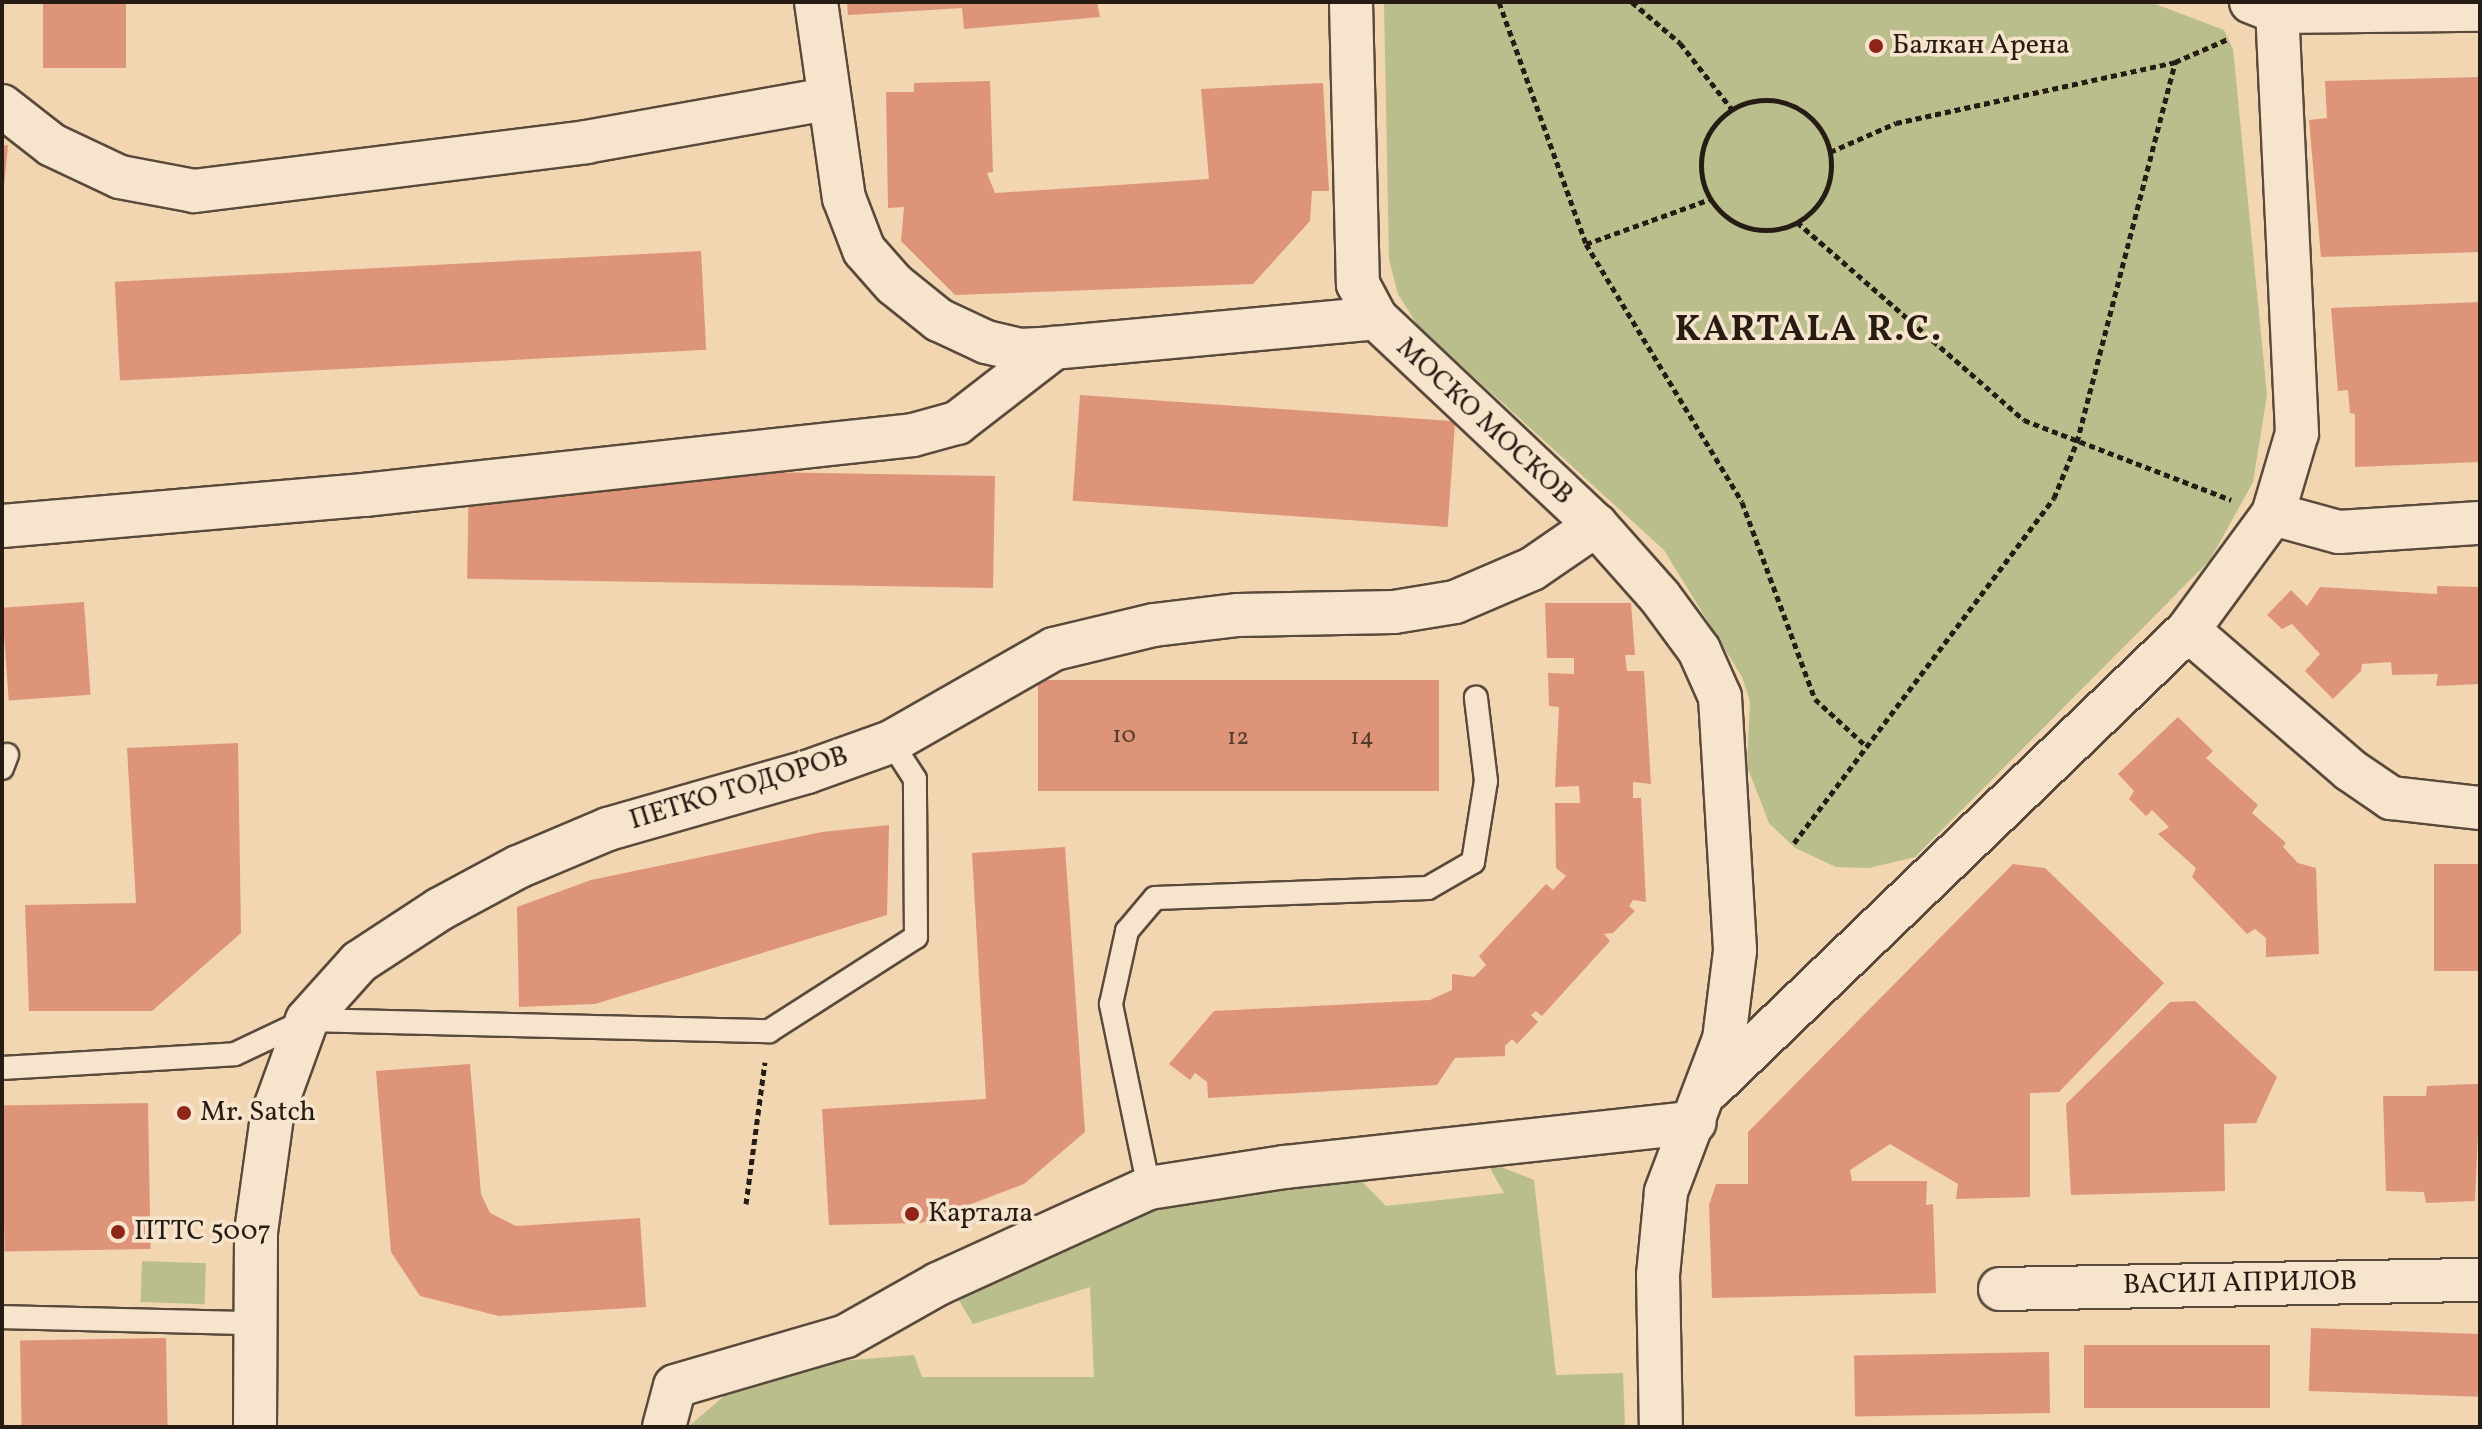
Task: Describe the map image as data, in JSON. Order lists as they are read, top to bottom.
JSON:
{
  "streets": {
    "street": ["МОСКО МОСКОВ", "ПЕТКО ТОДОРОВ", "ВАСИЛ АПРИЛОВ"]
  },
  "crossings": [
    ["МОСКО МОСКОВ", "ПЕТКО ТОДОРОВ"]
  ],
  "districts": ["KARTALA R.C."],
  "places": [
    "Балкан Арена",
    "Mr. Satch",
    "Картала",
    "ПТТС 5007"
  ],
  "house_numbers": ["10", "12", "14"]
}
